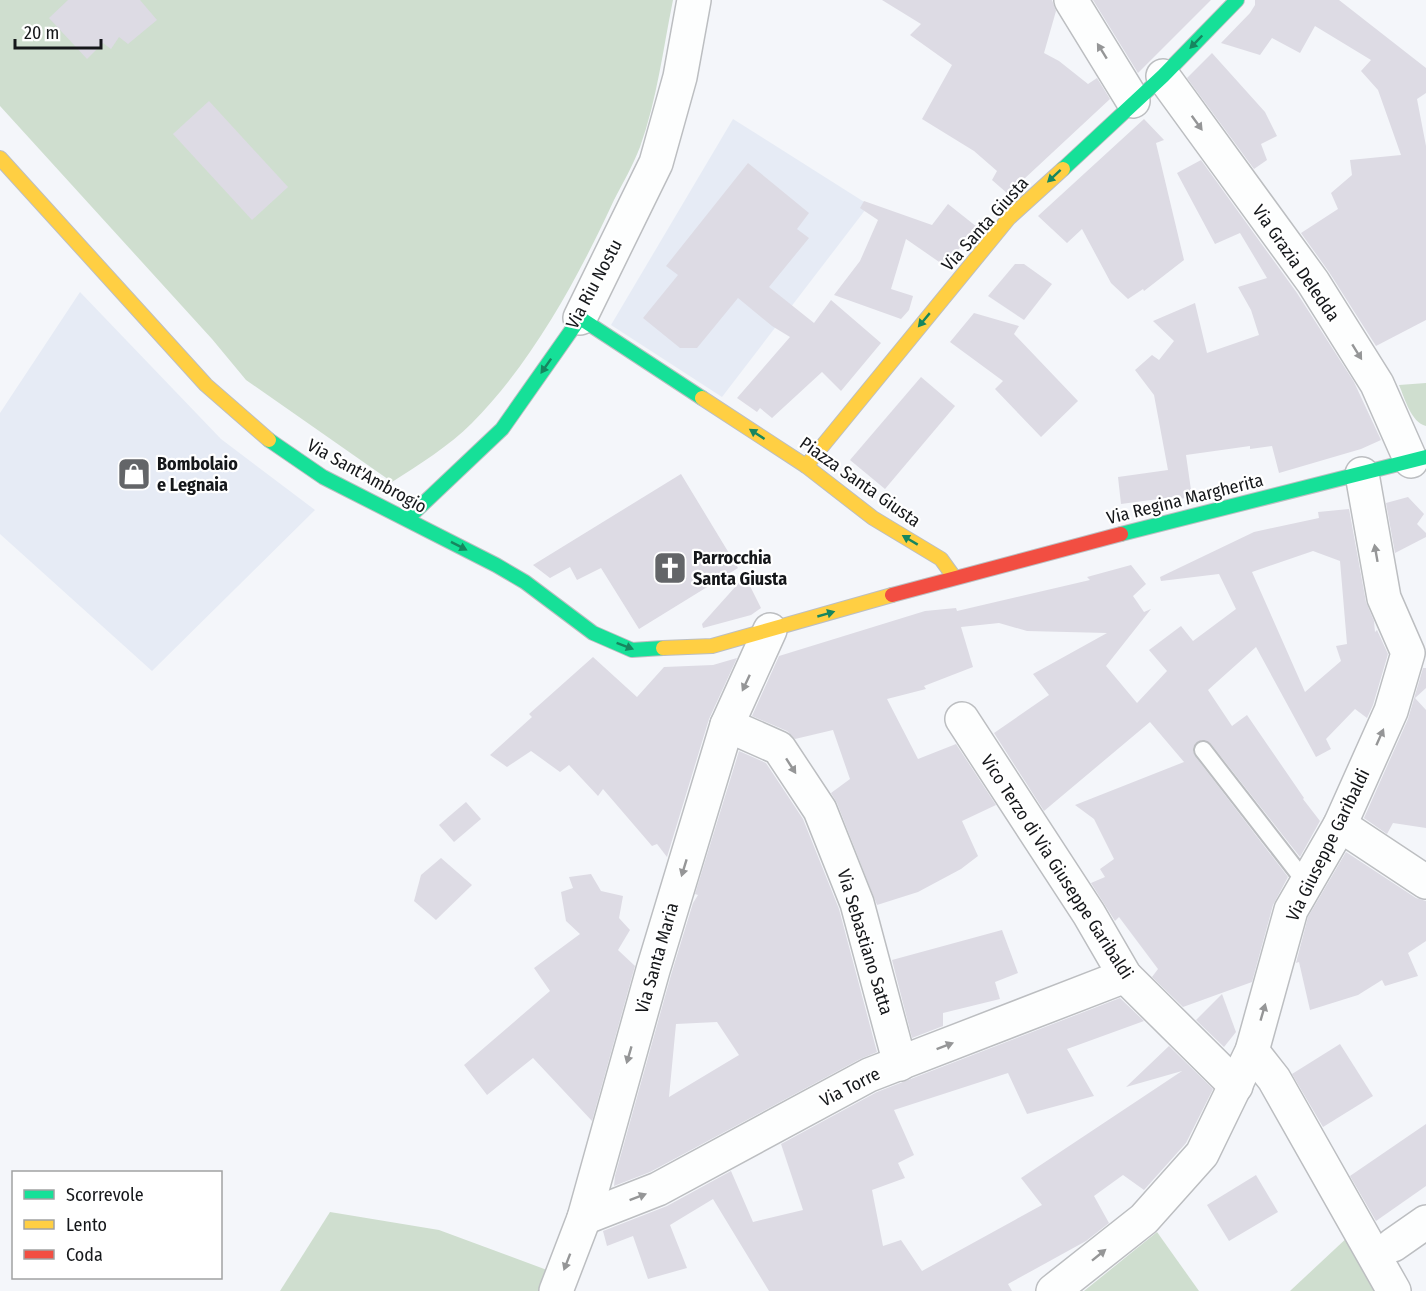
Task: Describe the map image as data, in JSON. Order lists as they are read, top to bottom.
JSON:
{
  "streets": {
    "street": [
      "Via Santa Giusta",
      "Via Grazia Deledda",
      "Via Riu Nostu",
      "Via Sant'Ambrogio",
      "Piazza Santa Giusta",
      "Via Regina Margherita",
      "Via Giuseppe Garibaldi",
      "Vico Terzo di Via Giuseppe Garibaldi",
      "Via Sebastiano Satta",
      "Via Santa Maria",
      "Via Torre"
    ]
  },
  "crossings": [
    ["Via Santa Giusta", "Via Grazia Deledda"],
    ["Via Santa Giusta", "Piazza Santa Giusta"],
    ["Via Grazia Deledda", "Via Regina Margherita"],
    ["Via Riu Nostu", "Via Sant'Ambrogio"],
    ["Via Riu Nostu", "Piazza Santa Giusta"],
    ["Via Sant'Ambrogio", "Via Santa Maria"],
    ["Piazza Santa Giusta", "Via Regina Margherita"],
    ["Via Regina Margherita", "Via Giuseppe Garibaldi"],
    ["Via Giuseppe Garibaldi", "Vico Terzo di Via Giuseppe Garibaldi"],
    ["Vico Terzo di Via Giuseppe Garibaldi", "Via Torre"],
    ["Via Sebastiano Satta", "Via Santa Maria"],
    ["Via Sebastiano Satta", "Via Torre"],
    ["Via Santa Maria", "Via Torre"]
  ],
  "one_way": [
    "Via Santa Giusta",
    "Via Grazia Deledda",
    "Via Riu Nostu",
    "Via Sant'Ambrogio",
    "Piazza Santa Giusta",
    "Via Giuseppe Garibaldi",
    "Via Sebastiano Satta",
    "Via Santa Maria",
    "Via Torre"
  ],
  "places": {
    "shop": ["Bombolaio e Legnaia"],
    "church": ["Parrocchia Santa Giusta"]
  },
  "legend": ["Scorrevole", "Lento", "Coda"],
  "scale_bar": "20 m"
}
